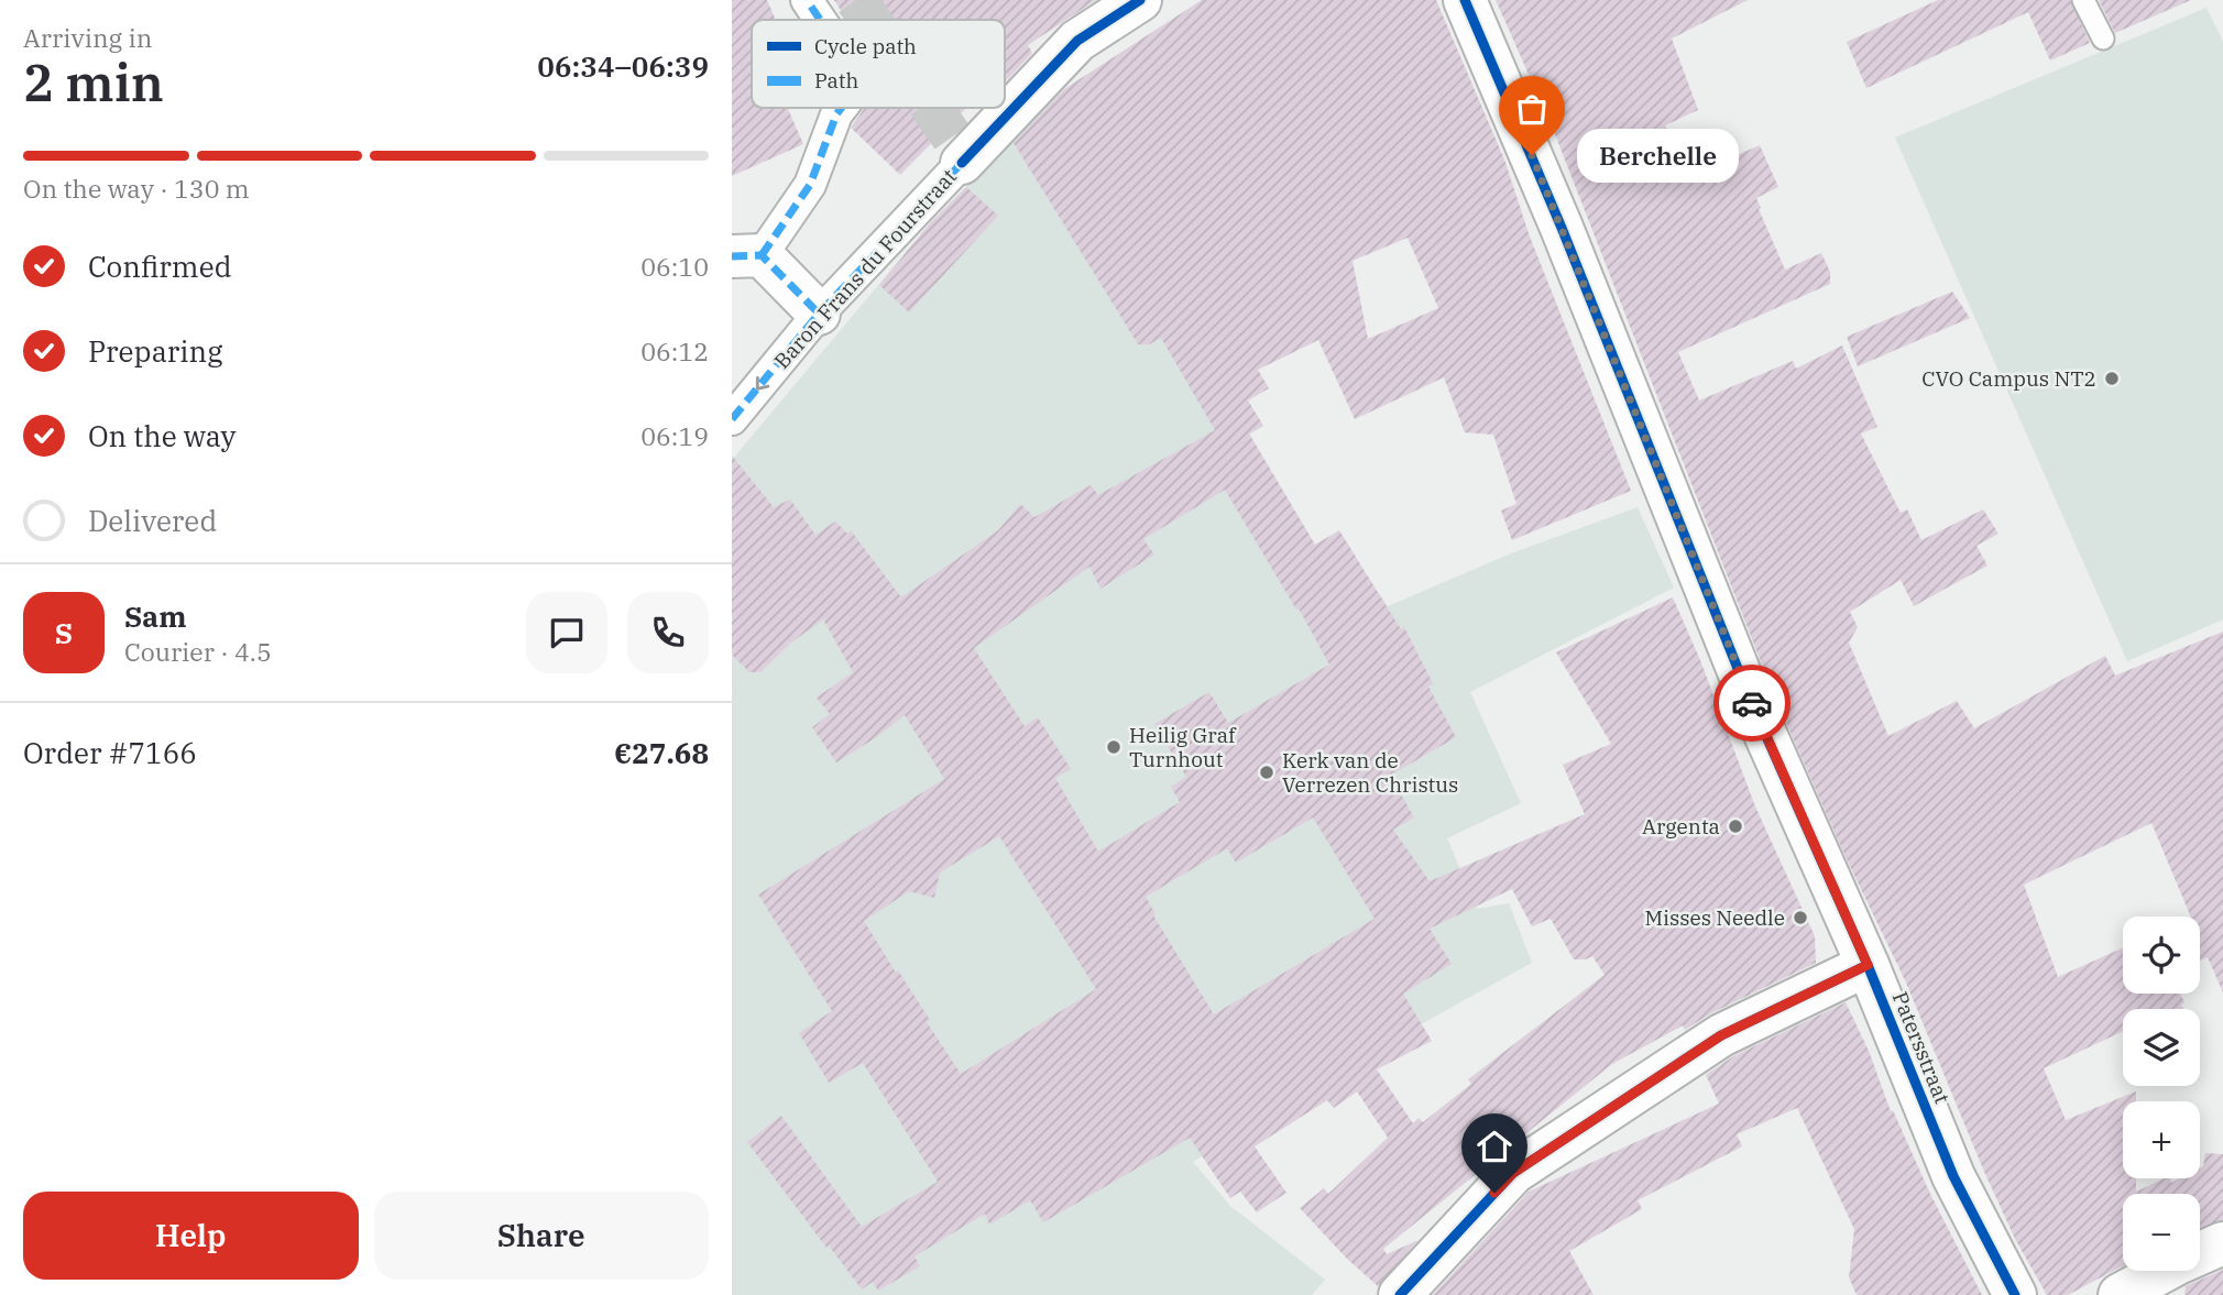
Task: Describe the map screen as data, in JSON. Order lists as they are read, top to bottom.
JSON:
{
  "streets": {
    "street": ["Baron Frans du Fourstraat", "Patersstraat"]
  },
  "places": [
    "Berchelle",
    "CVO Campus NT2",
    "Heilig Graf Turnhout",
    "Kerk van de Verrezen Christus",
    "Argenta",
    "Misses Needle"
  ],
  "legend": ["Cycle path", "Path"],
  "page": {
    "heading": ["2 min", "Arriving in", "06:34–06:39"],
    "panel": [
      "Sam",
      "Courier · 4.5",
      "Order #7166",
      "€27.68"
    ],
    "bubble": "Berchelle",
    "bar": "On the way · 130 m",
    "list": [
      ["Confirmed", "06:10"],
      ["Preparing", "06:12"],
      ["On the way", "06:19"],
      "Delivered"
    ],
    "round": "S",
    "map_buttons": ["+", "−"],
    "buttons": ["Help", "Share"]
  }
}
